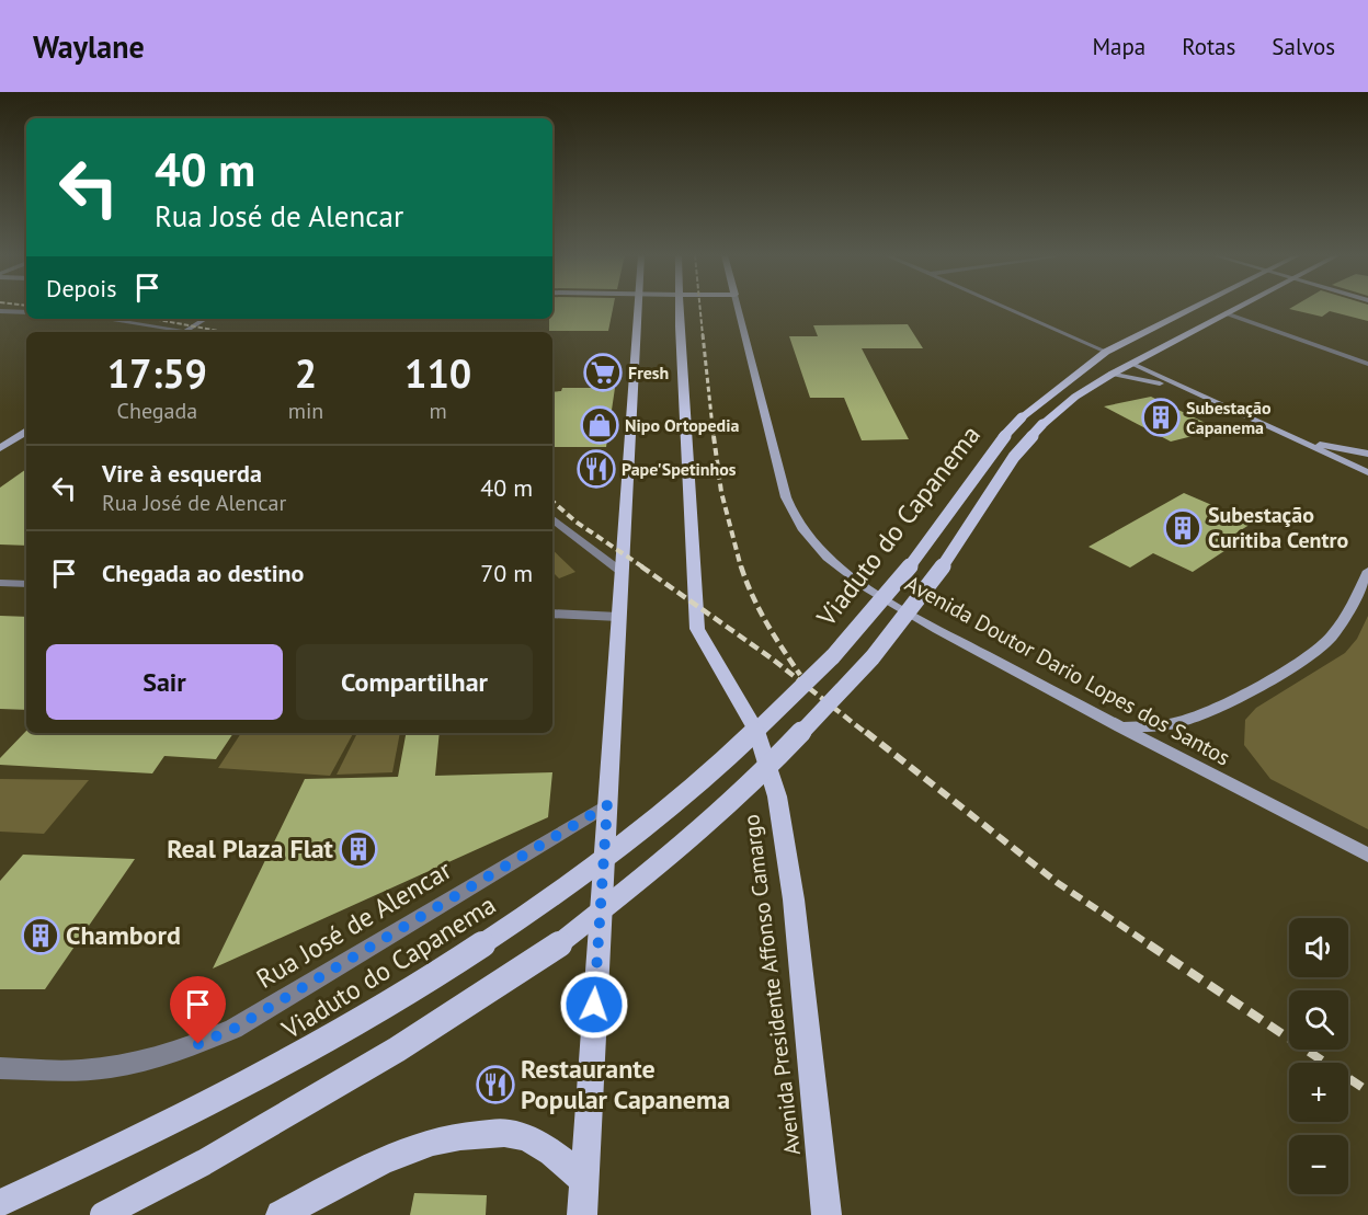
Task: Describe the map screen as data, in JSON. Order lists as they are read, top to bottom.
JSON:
{
  "streets": {
    "main road": ["Viaduto do Capanema", "Avenida Doutor Dario Lopes dos Santos", "Avenida Presidente Affonso Camargo"],
    "street": ["Rua José de Alencar"]
  },
  "places": {
    "supermarket": ["Fresh"],
    "building": [
      "Subestação Capanema",
      "Subestação Curitiba Centro",
      "Real Plaza Flat",
      "Chambord"
    ],
    "shop": ["Nipo Ortopedia"],
    "restaurant": ["Pape'Spetinhos", "Restaurante Popular Capanema"]
  },
  "page": {
    "header": "Waylane",
    "nav": ["Mapa", "Rotas", "Salvos"],
    "turn": ["40 m", "Rua José de Alencar"],
    "then": "Depois",
    "eta": [
      "17:59",
      "Chegada",
      "2",
      "min",
      "110",
      "m"
    ],
    "list": [
      {
        "name": "Vire à esquerda",
        "note": "Rua José de Alencar",
        "value": "40 m"
      },
      {
        "name": "Chegada ao destino",
        "value": "70 m"
      }
    ],
    "buttons": ["Sair", "Compartilhar"],
    "map_buttons": ["+", "−"]
  }
}
